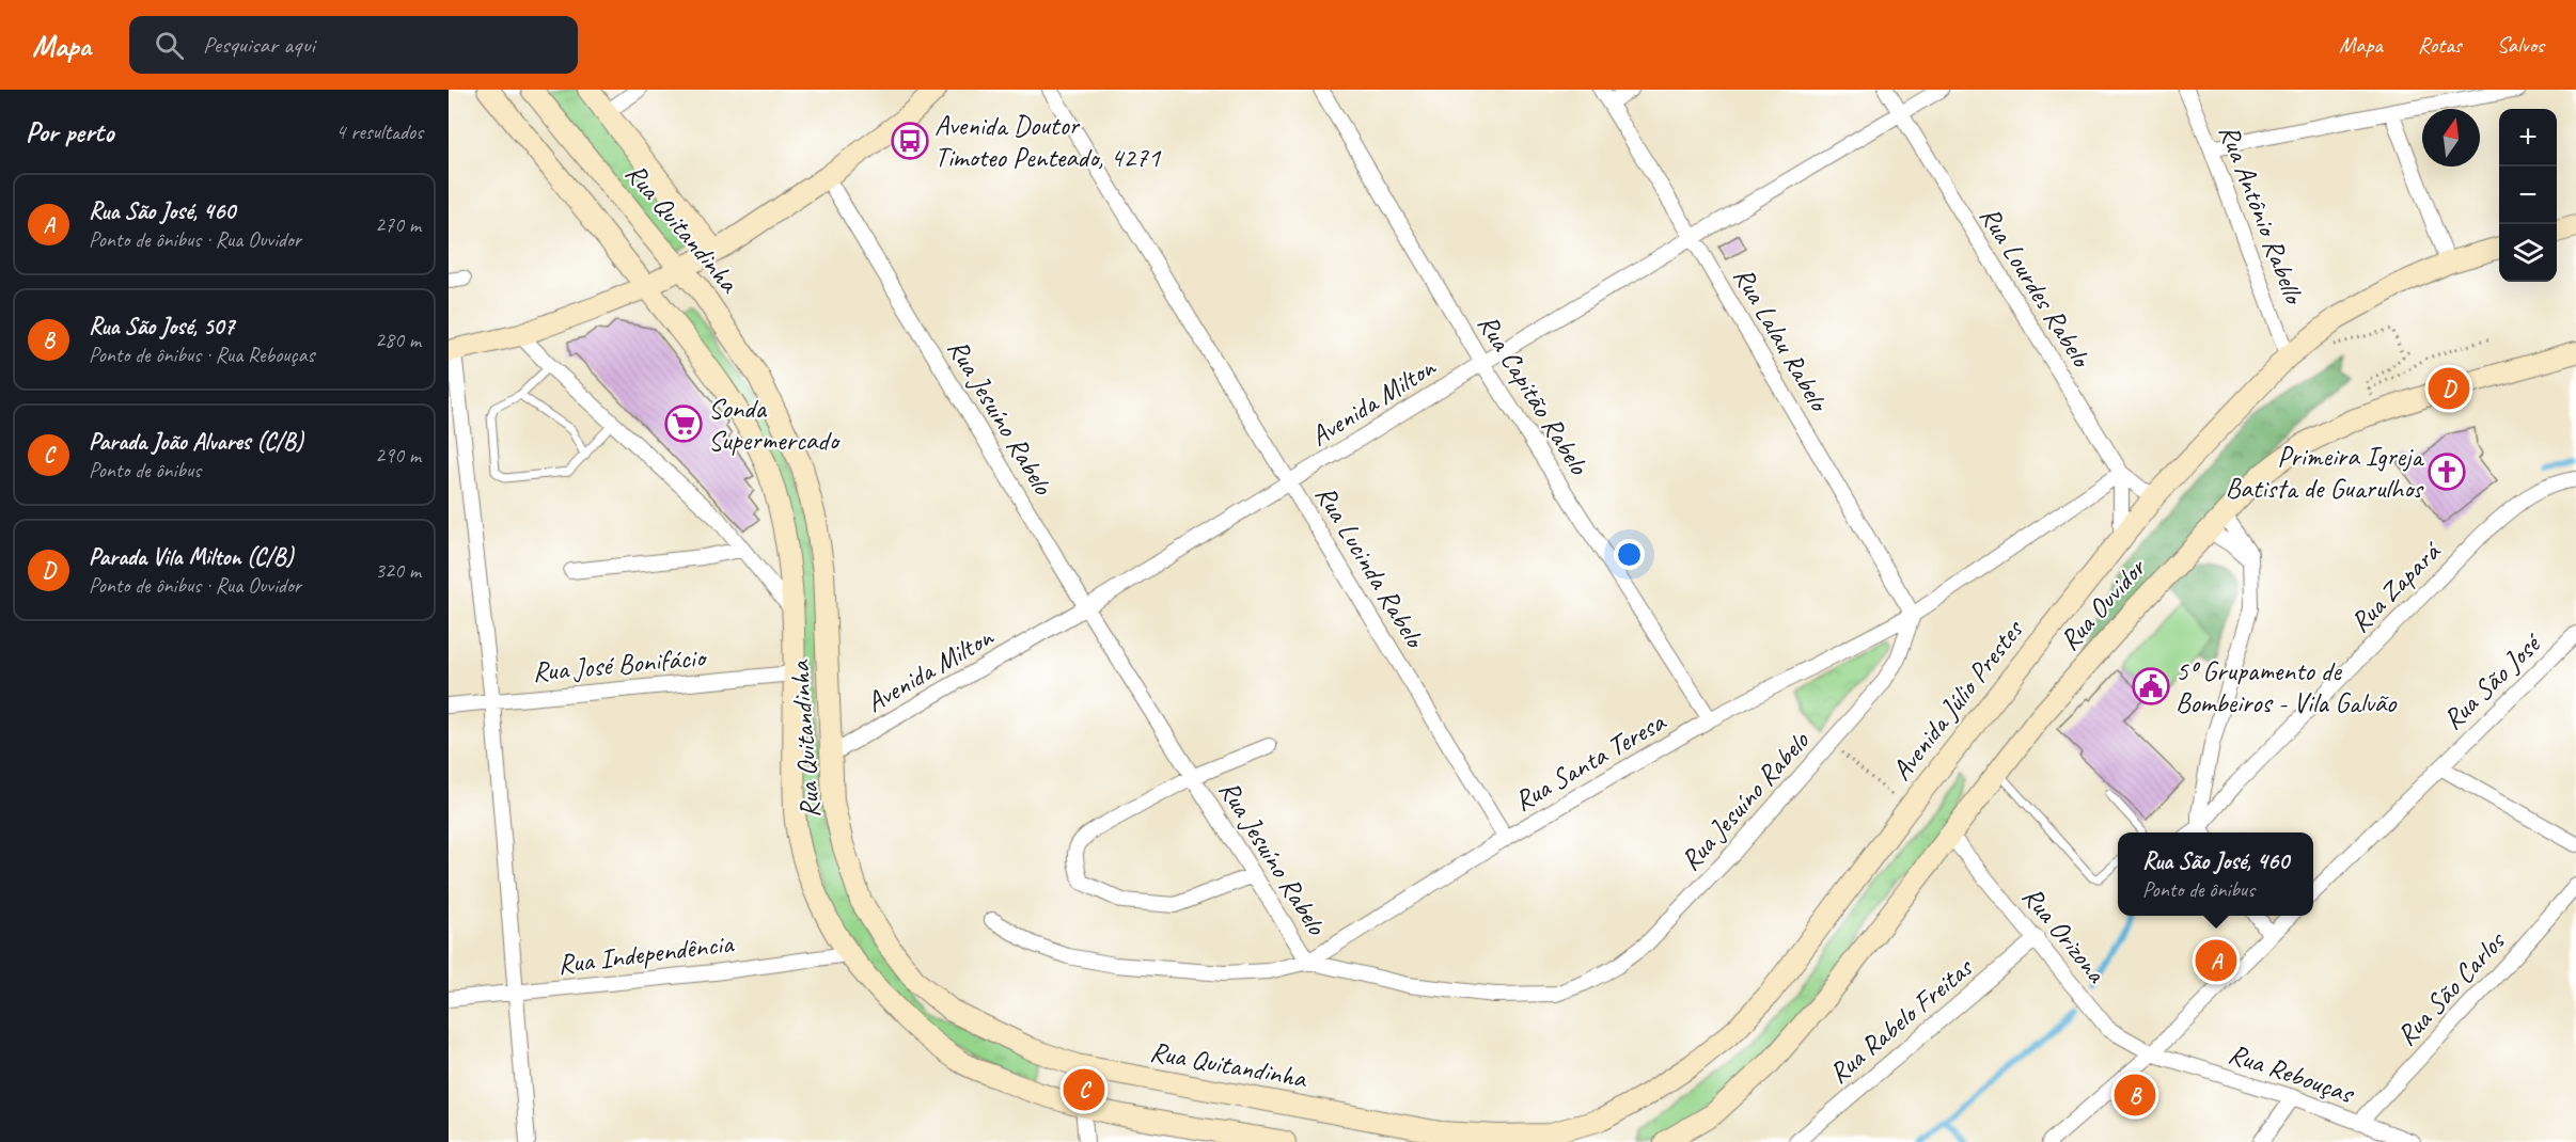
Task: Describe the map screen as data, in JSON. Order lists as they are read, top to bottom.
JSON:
{
  "streets": {
    "main road": ["Rua Quitandinha", "Rua Ouvidor", "Avenida Júlio Prestes"],
    "street": [
      "Rua Antônio Rabello",
      "Rua Lourdes Rabelo",
      "Rua Lalau Rabelo",
      "Rua Capitão Rabelo",
      "Avenida Milton",
      "Rua Jesuíno Rabelo",
      "Rua Lucinda Rabelo",
      "Rua Zapará",
      "Rua José Bonifácio",
      "Rua São José",
      "Rua Santa Teresa",
      "Rua Orizona",
      "Rua Independência",
      "Rua São Carlos",
      "Rua Rabelo Freitas",
      "Rua Rebouças"
    ]
  },
  "crossings": [
    ["Rua Antônio Rabello", "Avenida Júlio Prestes"],
    ["Rua Quitandinha", "Avenida Milton"],
    ["Rua Quitandinha", "Avenida Júlio Prestes"],
    ["Rua Lourdes Rabelo", "Avenida Milton"],
    ["Rua Lourdes Rabelo", "Avenida Júlio Prestes"],
    ["Rua Lourdes Rabelo", "Rua Santa Teresa"],
    ["Rua Lalau Rabelo", "Avenida Milton"],
    ["Rua Lalau Rabelo", "Rua Jesuíno Rabelo"],
    ["Rua Lalau Rabelo", "Rua Santa Teresa"],
    ["Rua Capitão Rabelo", "Avenida Milton"],
    ["Rua Capitão Rabelo", "Rua Santa Teresa"],
    ["Avenida Milton", "Rua Jesuíno Rabelo"],
    ["Avenida Milton", "Rua Lucinda Rabelo"],
    ["Rua Jesuíno Rabelo", "Rua Santa Teresa"],
    ["Rua Lucinda Rabelo", "Rua Santa Teresa"],
    ["Rua Orizona", "Rua Rabelo Freitas"],
    ["Rua Orizona", "Rua Rebouças"],
    ["Rua São Carlos", "Rua Rebouças"]
  ],
  "places": {
    "bus stop": ["Avenida Doutor Timoteo Penteado, 4271"],
    "supermarket": ["Sonda Supermercado"],
    "church": ["Primeira Igreja Batista de Guarulhos"],
    "public building": ["5º Grupamento de Bombeiros - Vila Galvão"]
  },
  "north": "top",
  "page": {
    "header": "Mapa",
    "search": "Pesquisar aqui",
    "nav": ["Mapa", "Rotas", "Salvos"],
    "heading": ["Por perto", "4 resultados"],
    "map_buttons": ["+", "−"],
    "list": [
      {
        "mark": "A",
        "name": "Rua São José, 460",
        "note": "Ponto de ônibus · Rua Ouvidor",
        "value": "270 m"
      },
      {
        "mark": "B",
        "name": "Rua São José, 507",
        "note": "Ponto de ônibus · Rua Rebouças",
        "value": "280 m"
      },
      {
        "mark": "C",
        "name": "Parada João Alvares (C/B)",
        "note": "Ponto de ônibus",
        "value": "290 m"
      },
      {
        "mark": "D",
        "name": "Parada Vila Milton (C/B)",
        "note": "Ponto de ônibus · Rua Ouvidor",
        "value": "320 m"
      }
    ],
    "pins": [
      "D",
      "A",
      "C",
      "B"
    ],
    "popup": ["Rua São José, 460", "Ponto de ônibus"]
  }
}
